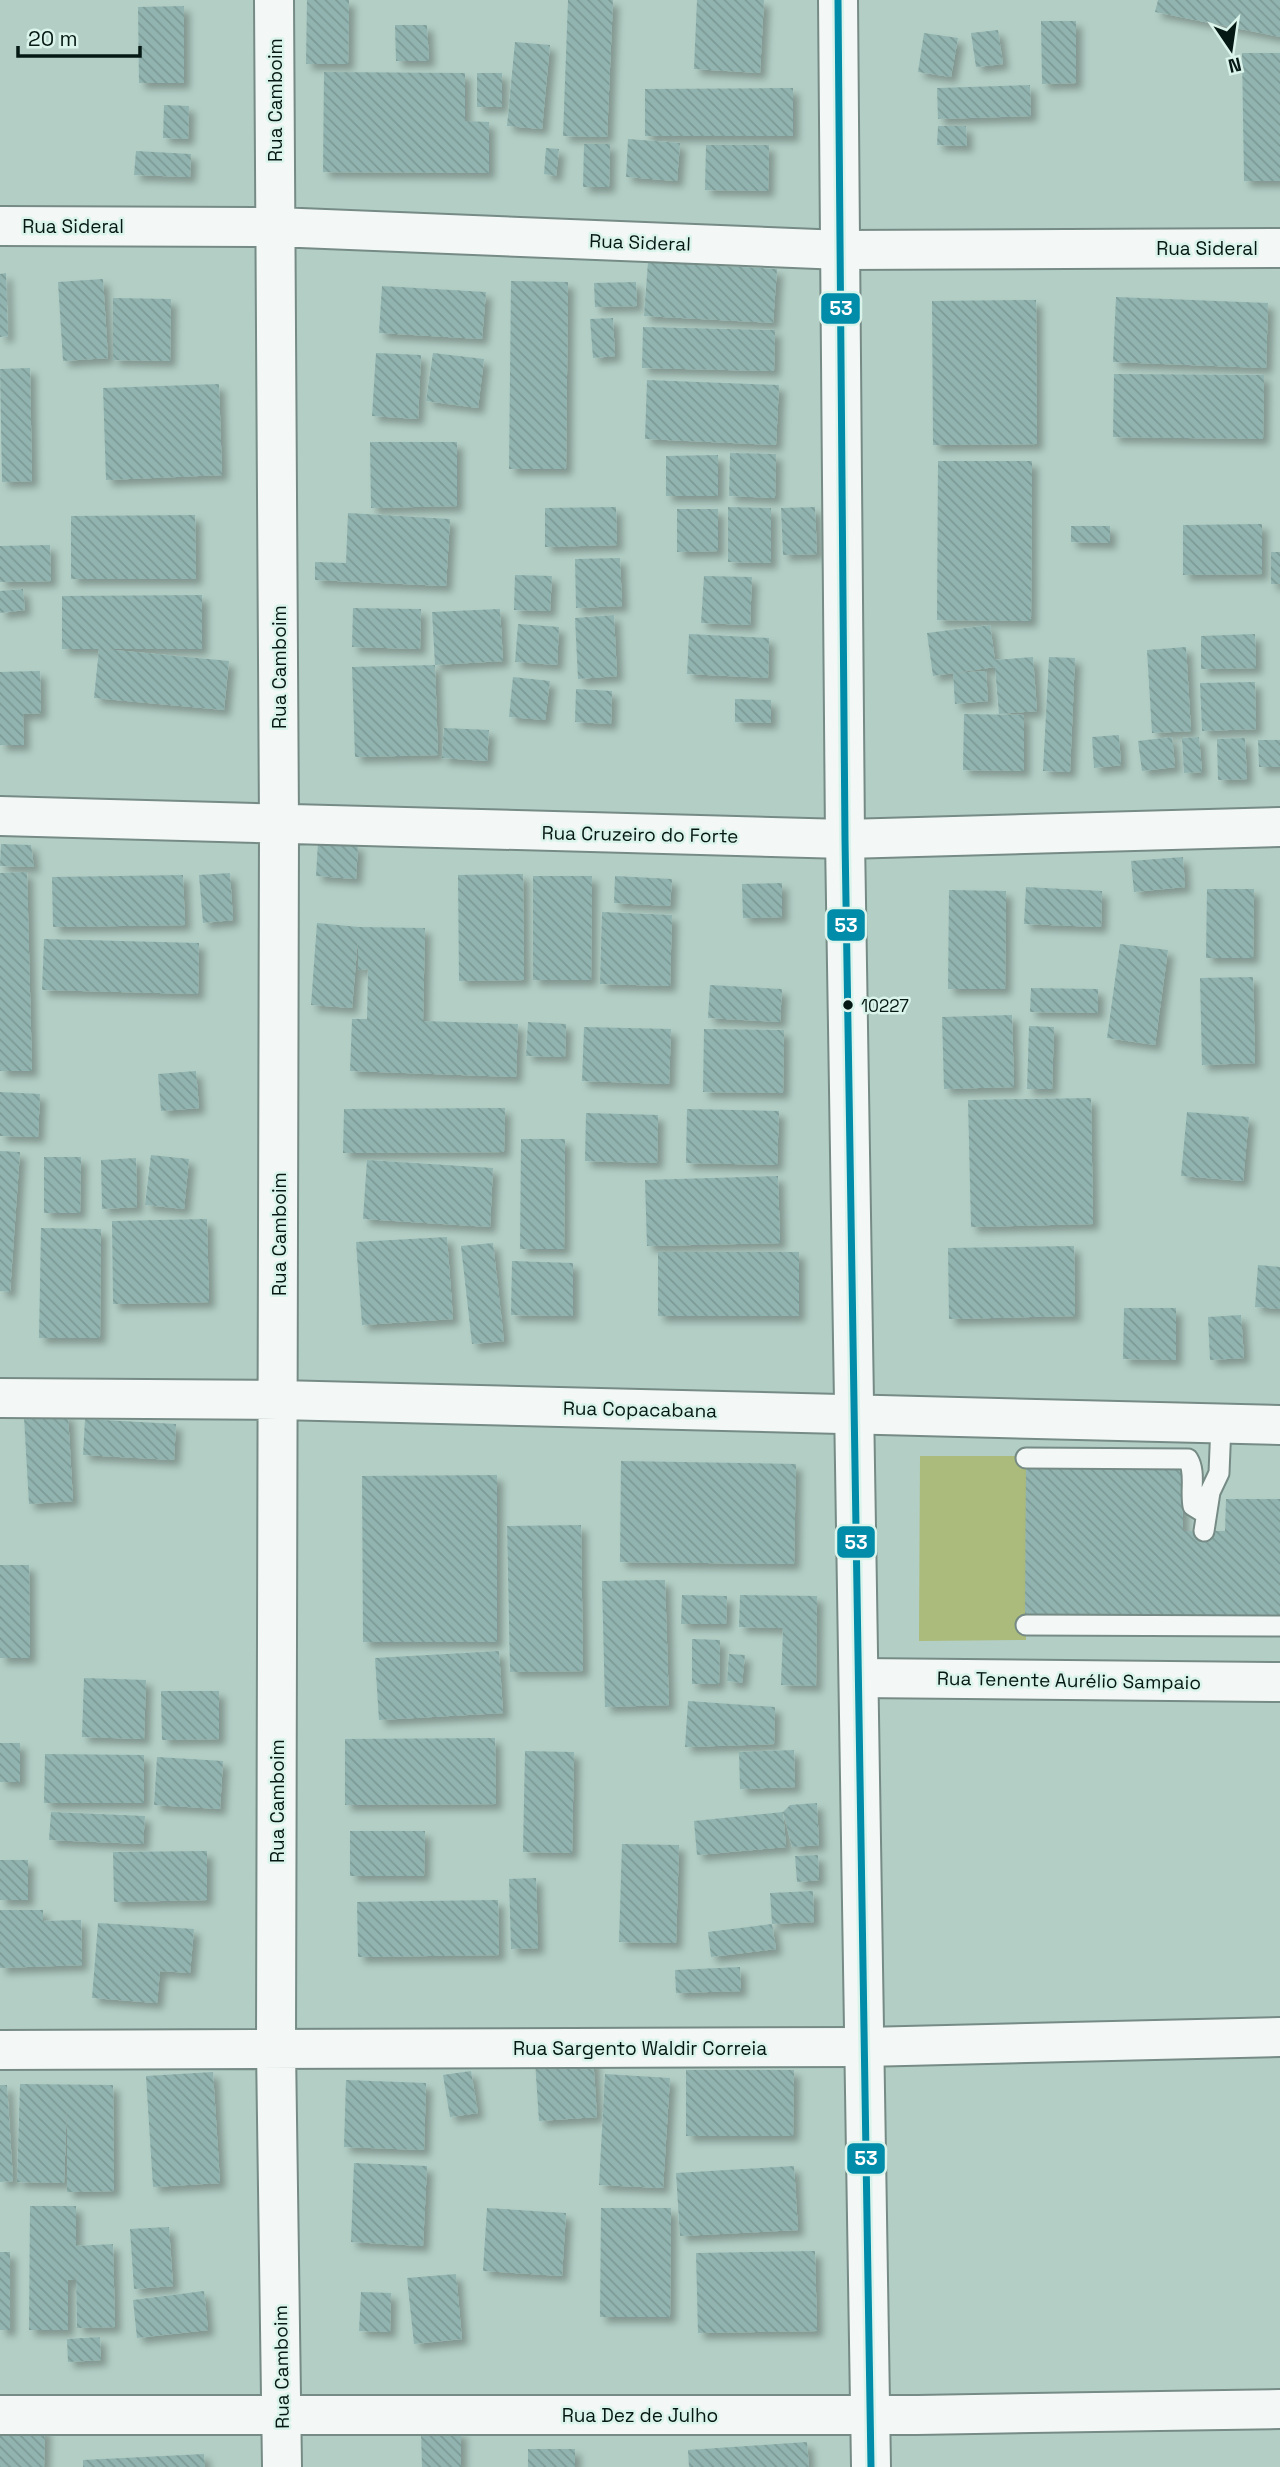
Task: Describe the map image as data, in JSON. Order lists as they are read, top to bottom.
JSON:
{
  "streets": {
    "street": [
      "Rua Camboim",
      "Rua Sideral",
      "Rua Cruzeiro do Forte",
      "Rua Copacabana",
      "Rua Tenente Aurélio Sampaio",
      "Rua Sargento Waldir Correia",
      "Rua Dez de Julho"
    ]
  },
  "crossings": [
    ["Rua Camboim", "Rua Sideral"],
    ["Rua Camboim", "Rua Cruzeiro do Forte"],
    ["Rua Camboim", "Rua Copacabana"],
    ["Rua Camboim", "Rua Sargento Waldir Correia"],
    ["Rua Camboim", "Rua Dez de Julho"]
  ],
  "places": ["10227"],
  "lines": ["transit line 53"],
  "scale_bar": "20 m",
  "north": "bottom"
}
